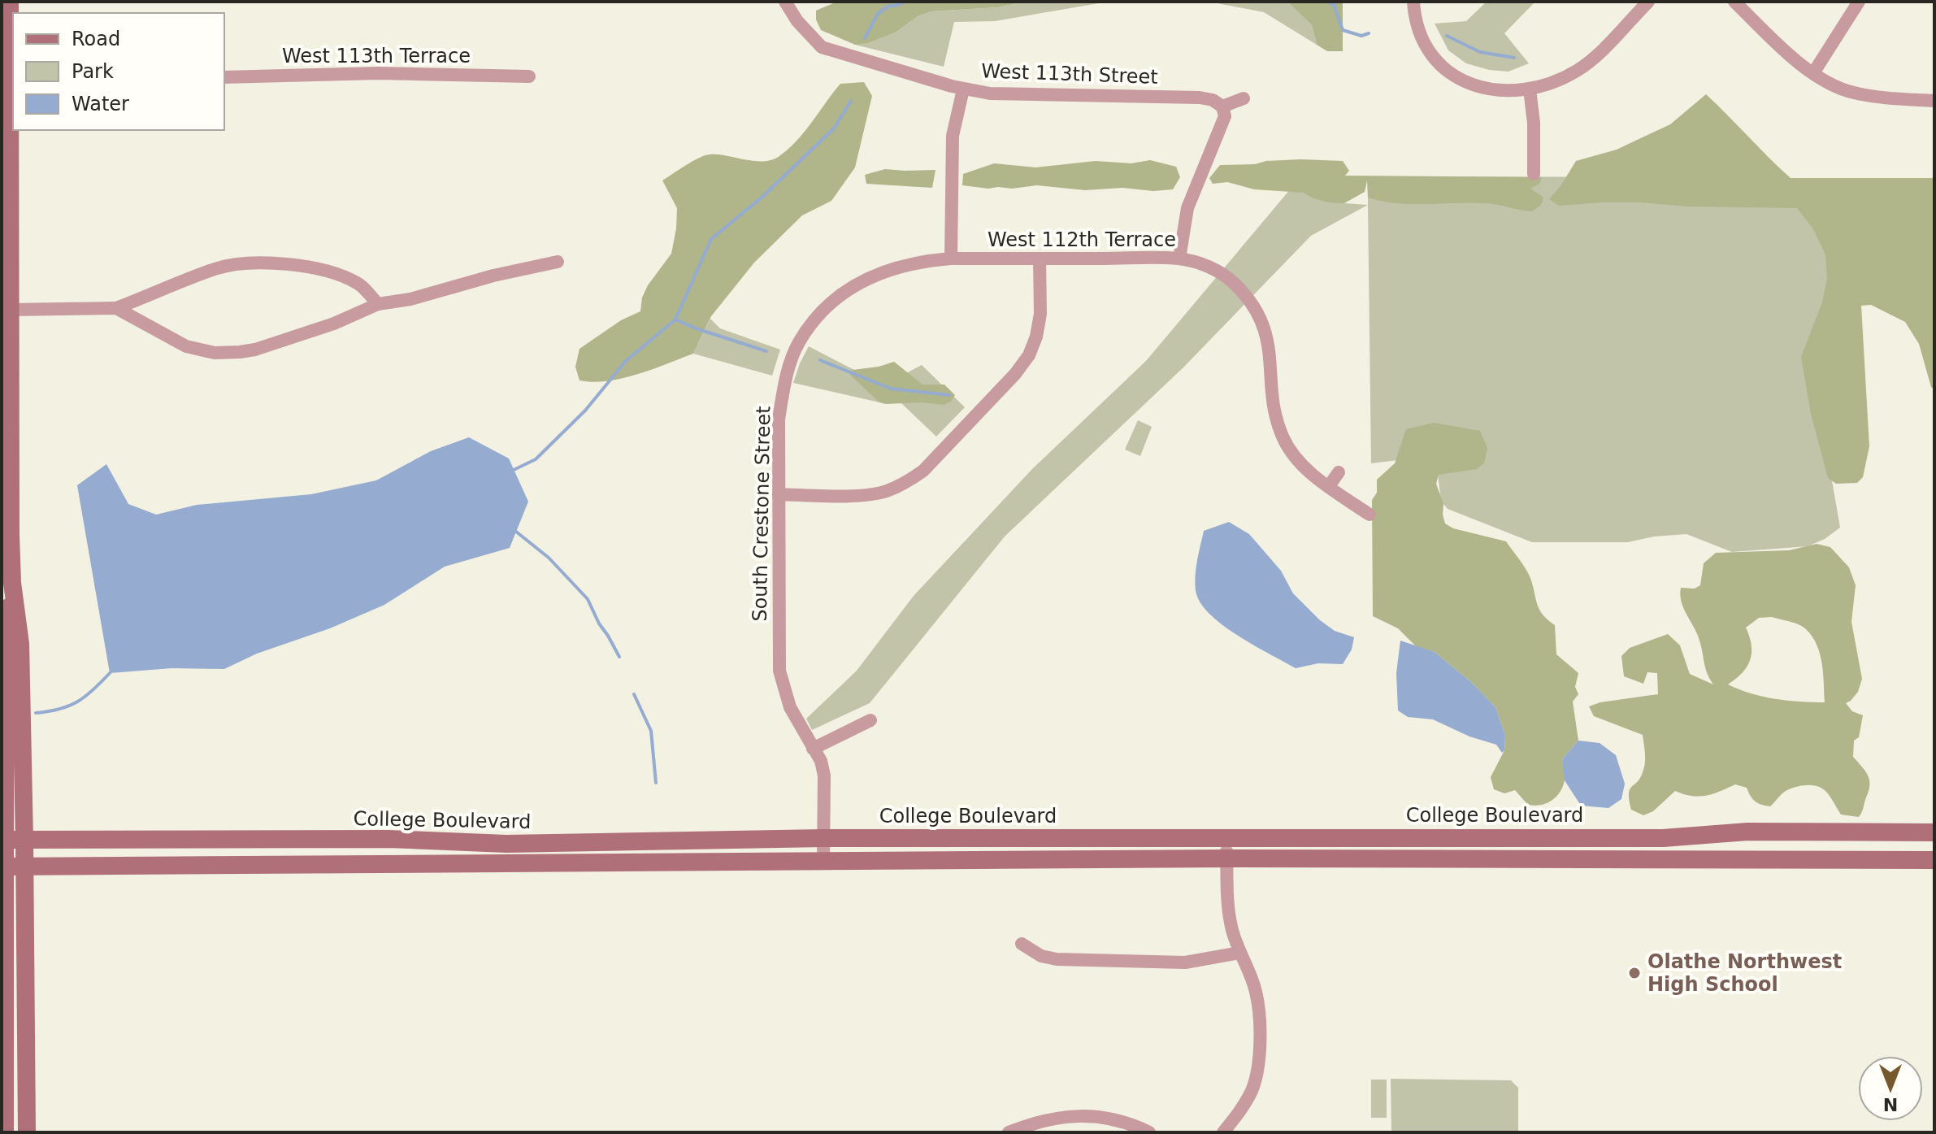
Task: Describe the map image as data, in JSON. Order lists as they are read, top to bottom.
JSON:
{
  "streets": {
    "main road": ["College Boulevard"],
    "street": [
      "West 113th Terrace",
      "West 113th Street",
      "West 112th Terrace",
      "South Crestone Street"
    ]
  },
  "crossings": [
    ["West 112th Terrace", "South Crestone Street"],
    ["South Crestone Street", "College Boulevard"]
  ],
  "places": ["Olathe Northwest High School"],
  "legend": ["Road", "Park", "Water"],
  "north": "bottom"
}
